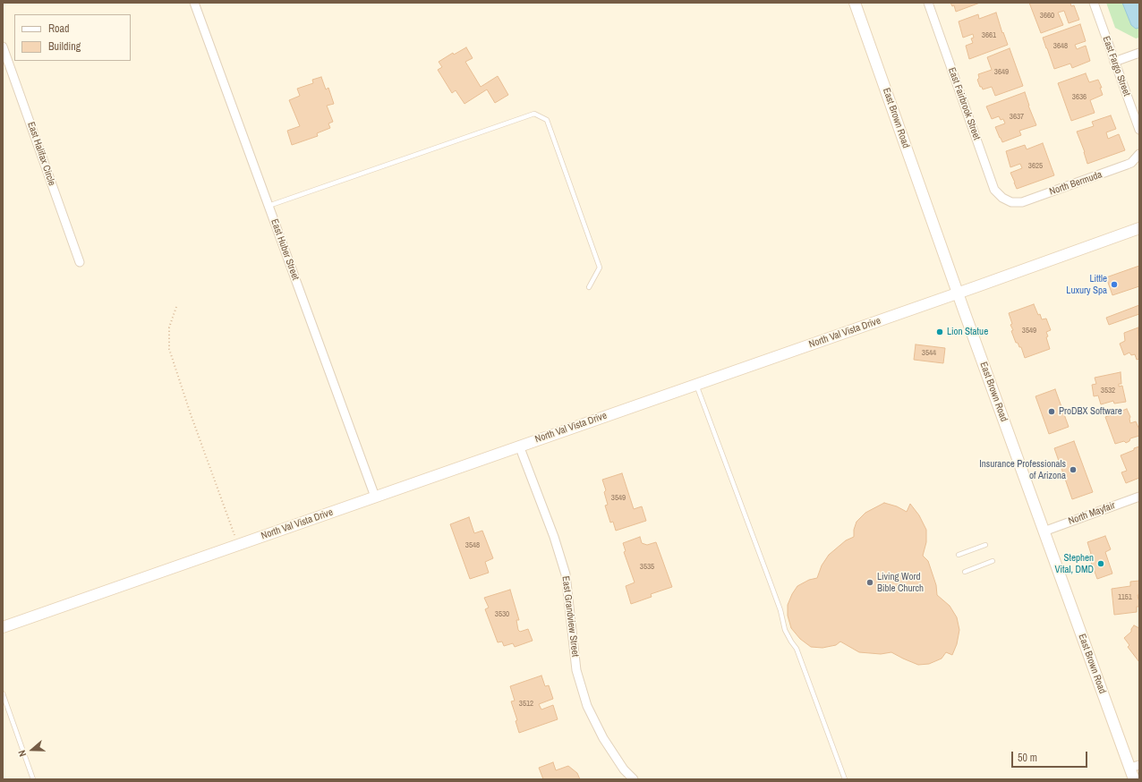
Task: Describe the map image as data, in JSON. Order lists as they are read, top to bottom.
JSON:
{
  "streets": {
    "main road": ["East Brown Road", "North Val Vista Drive"],
    "street": [
      "East Fargo Street",
      "East Fairbrook Street",
      "East Halifax Circle",
      "North Bermuda",
      "East Huber Street",
      "North Mayfair",
      "East Grandview Street"
    ]
  },
  "crossings": [
    ["East Fairbrook Street", "North Bermuda"],
    ["East Brown Road", "North Val Vista Drive"],
    ["East Brown Road", "North Mayfair"],
    ["East Huber Street", "North Val Vista Drive"],
    ["North Val Vista Drive", "East Grandview Street"]
  ],
  "places": [
    "Little Luxury Spa",
    "Lion Statue",
    "ProDBX Software",
    "Insurance Professionals of Arizona",
    "Stephen Vital, DMD",
    "Living Word Bible Church"
  ],
  "house_numbers": [
    "3660",
    "3661",
    "3648",
    "3649",
    "3636",
    "3637",
    "3625",
    "3549",
    "3544",
    "3532",
    "3549",
    "3548",
    "3535",
    "1151",
    "3530",
    "3512"
  ],
  "legend": ["Road", "Building"],
  "scale_bar": "50 m",
  "north": "left"
}
